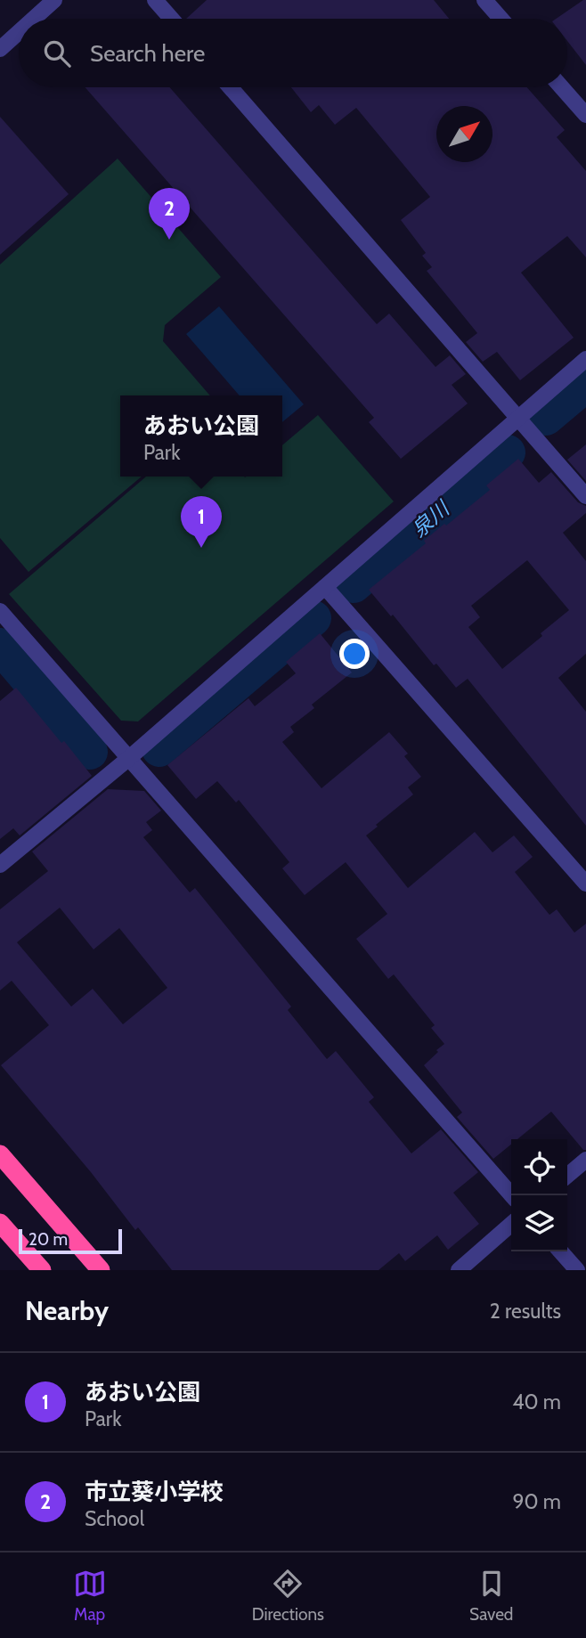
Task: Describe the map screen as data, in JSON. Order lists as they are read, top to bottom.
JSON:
{
  "water": ["泉川"],
  "scale_bar": "20 m",
  "north": "top right",
  "page": {
    "search": "Search here",
    "pins": ["2", "1"],
    "popup": ["あおい公園", "Park"],
    "scale": "20 m",
    "heading": ["Nearby", "2 results"],
    "list": [
      {
        "mark": "1",
        "name": "あおい公園",
        "note": "Park",
        "value": "40 m"
      },
      {
        "mark": "2",
        "name": "市立葵小学校",
        "note": "School",
        "value": "90 m"
      }
    ],
    "nav": ["Map", "Directions", "Saved"]
  }
}
